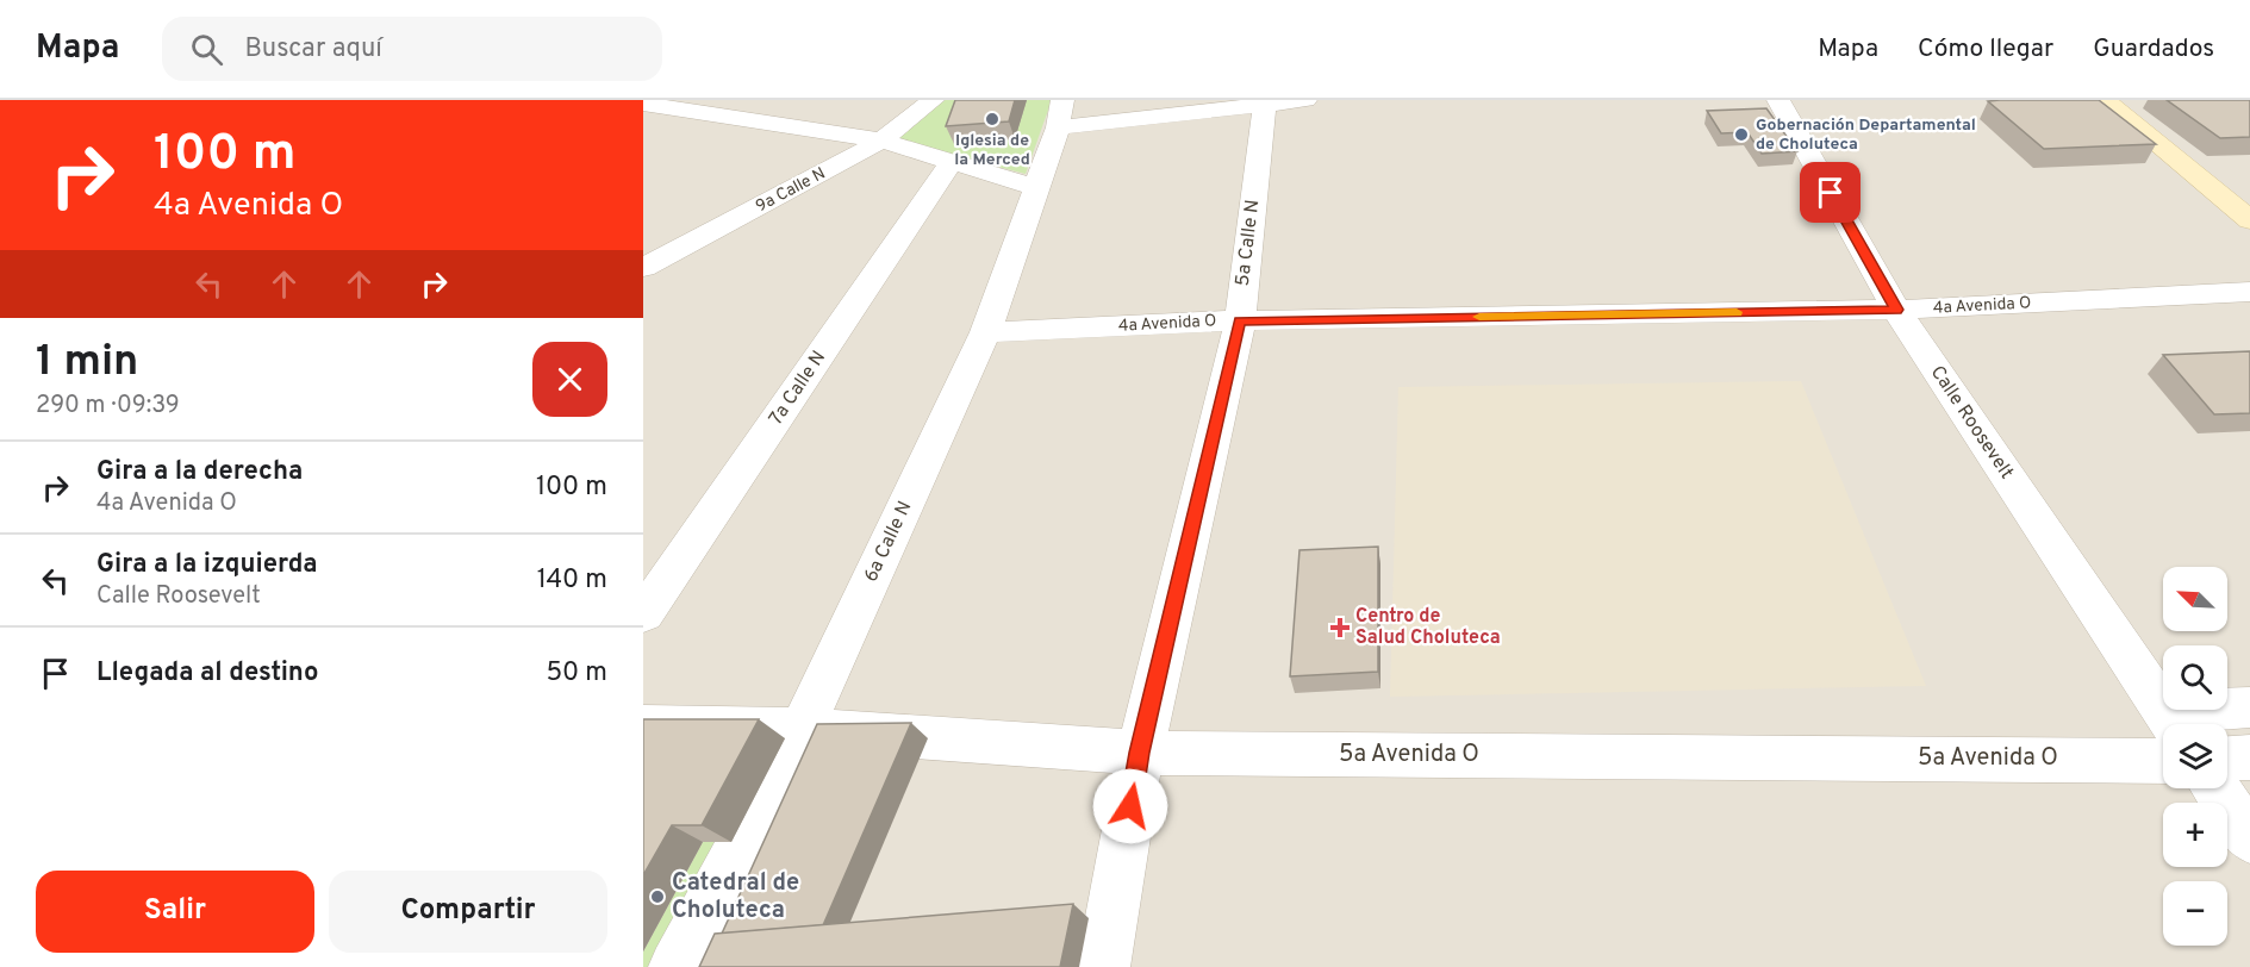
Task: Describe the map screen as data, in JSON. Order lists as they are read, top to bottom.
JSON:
{
  "streets": {
    "street": [
      "9a Calle N",
      "5a Calle N",
      "4a Avenida O",
      "7a Calle N",
      "Calle Roosevelt",
      "6a Calle N",
      "5a Avenida O"
    ]
  },
  "crossings": [
    ["5a Calle N", "4a Avenida O"],
    ["5a Calle N", "5a Avenida O"],
    ["4a Avenida O", "Calle Roosevelt"],
    ["4a Avenida O", "6a Calle N"],
    ["6a Calle N", "5a Avenida O"]
  ],
  "places": {
    "other": ["Iglesia de la Merced", "Gobernación Departamental de Choluteca", "Catedral de Choluteca"],
    "health": ["Centro de Salud Choluteca"]
  },
  "north": "top left",
  "page": {
    "header": "Mapa",
    "search": "Buscar aquí",
    "nav": ["Mapa", "Cómo llegar", "Guardados"],
    "turn": ["100 m", "4a Avenida O"],
    "heading": ["1 min", "290 m · 09:39"],
    "list": [
      {
        "name": "Gira a la derecha",
        "note": "4a Avenida O",
        "value": "100 m"
      },
      {
        "name": "Gira a la izquierda",
        "note": "Calle Roosevelt",
        "value": "140 m"
      },
      {
        "name": "Llegada al destino",
        "value": "50 m"
      }
    ],
    "map_buttons": ["+", "−"],
    "buttons": ["Salir", "Compartir"]
  }
}
